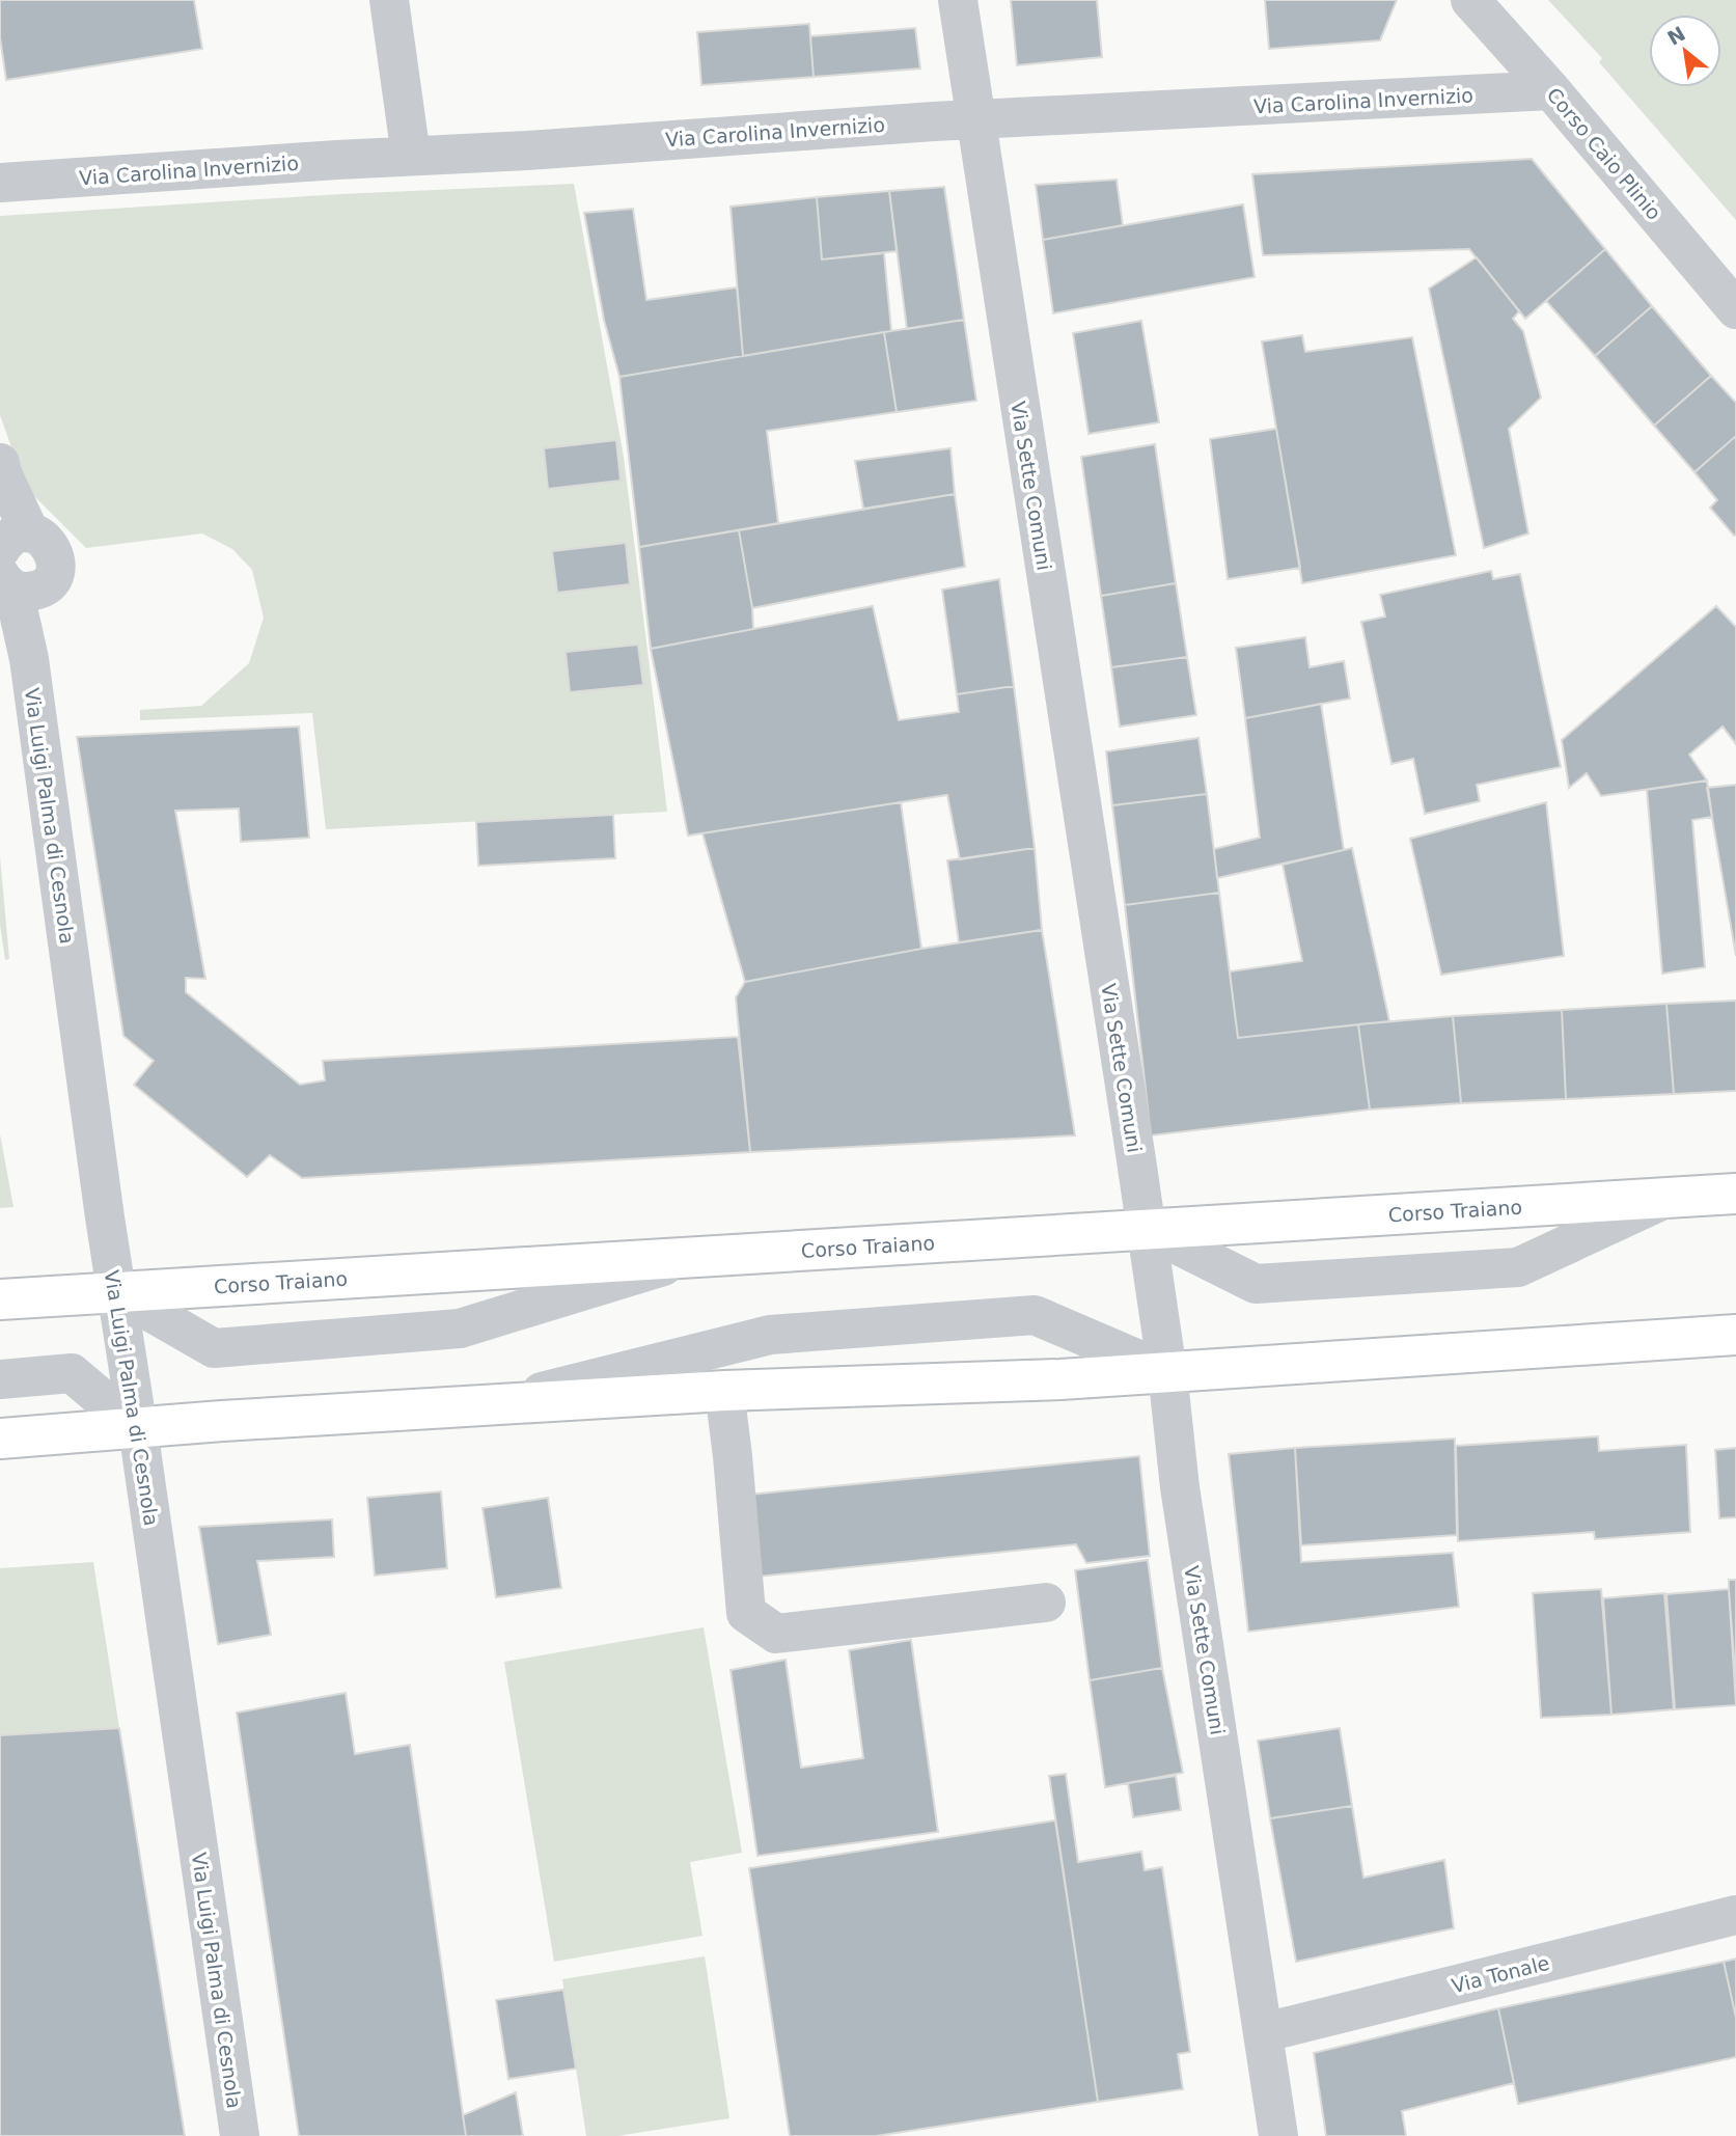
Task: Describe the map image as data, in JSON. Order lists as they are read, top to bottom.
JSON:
{
  "streets": {
    "main road": ["Corso Traiano"],
    "street": [
      "Via Carolina Invernizio",
      "Corso Caio Plinio",
      "Via Sette Comuni",
      "Via Luigi Palma di Cesnola",
      "Via Tonale"
    ]
  },
  "crossings": [
    ["Via Carolina Invernizio", "Corso Caio Plinio"],
    ["Via Carolina Invernizio", "Via Sette Comuni"],
    ["Via Sette Comuni", "Corso Traiano"],
    ["Via Sette Comuni", "Via Tonale"],
    ["Via Luigi Palma di Cesnola", "Corso Traiano"]
  ],
  "north": "top left"
}
